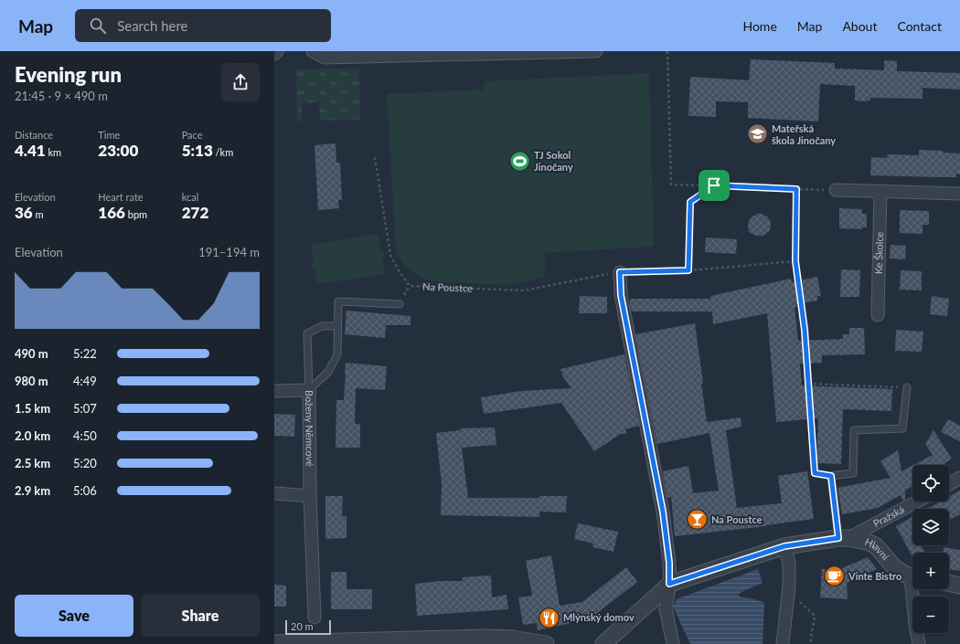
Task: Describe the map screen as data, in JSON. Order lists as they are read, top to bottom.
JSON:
{
  "streets": {
    "street": [
      "Ke Školce",
      "Boženy Němcové",
      "Pražská",
      "Hlavní"
    ],
    "path": ["Na Poustce"]
  },
  "crossings": [
    ["Pražská", "Hlavní"]
  ],
  "places": {
    "school or university": ["Mateřská škola Jinočany"],
    "sports": ["TJ Sokol Jinočany"],
    "bar": ["Na Poustce"],
    "cafe": ["Vinte Bistro"],
    "restaurant": ["Mlýnský domov"]
  },
  "scale_bar": "20 m",
  "page": {
    "header": "Map",
    "search": "Search here",
    "nav": [
      "Home",
      "Map",
      "About",
      "Contact"
    ],
    "heading": ["Evening run", "21:45 · 9 × 490 m"],
    "stats": [
      ["Distance", "4.41 km"],
      ["Time", "23:00"],
      ["Pace", "5:13 /km"],
      ["Elevation", "36 m"],
      ["Heart rate", "166 bpm"],
      ["kcal", "272"]
    ],
    "chart": ["Elevation", "191–194 m"],
    "list": [
      {
        "name": "490 m",
        "note": "5:22"
      },
      {
        "name": "980 m",
        "note": "4:49"
      },
      {
        "name": "1.5 km",
        "note": "5:07"
      },
      {
        "name": "2.0 km",
        "note": "4:50"
      },
      {
        "name": "2.5 km",
        "note": "5:20"
      },
      {
        "name": "2.9 km",
        "note": "5:06"
      }
    ],
    "map_buttons": ["+", "−"],
    "buttons": ["Save", "Share"],
    "scale": "20 m"
  }
}
